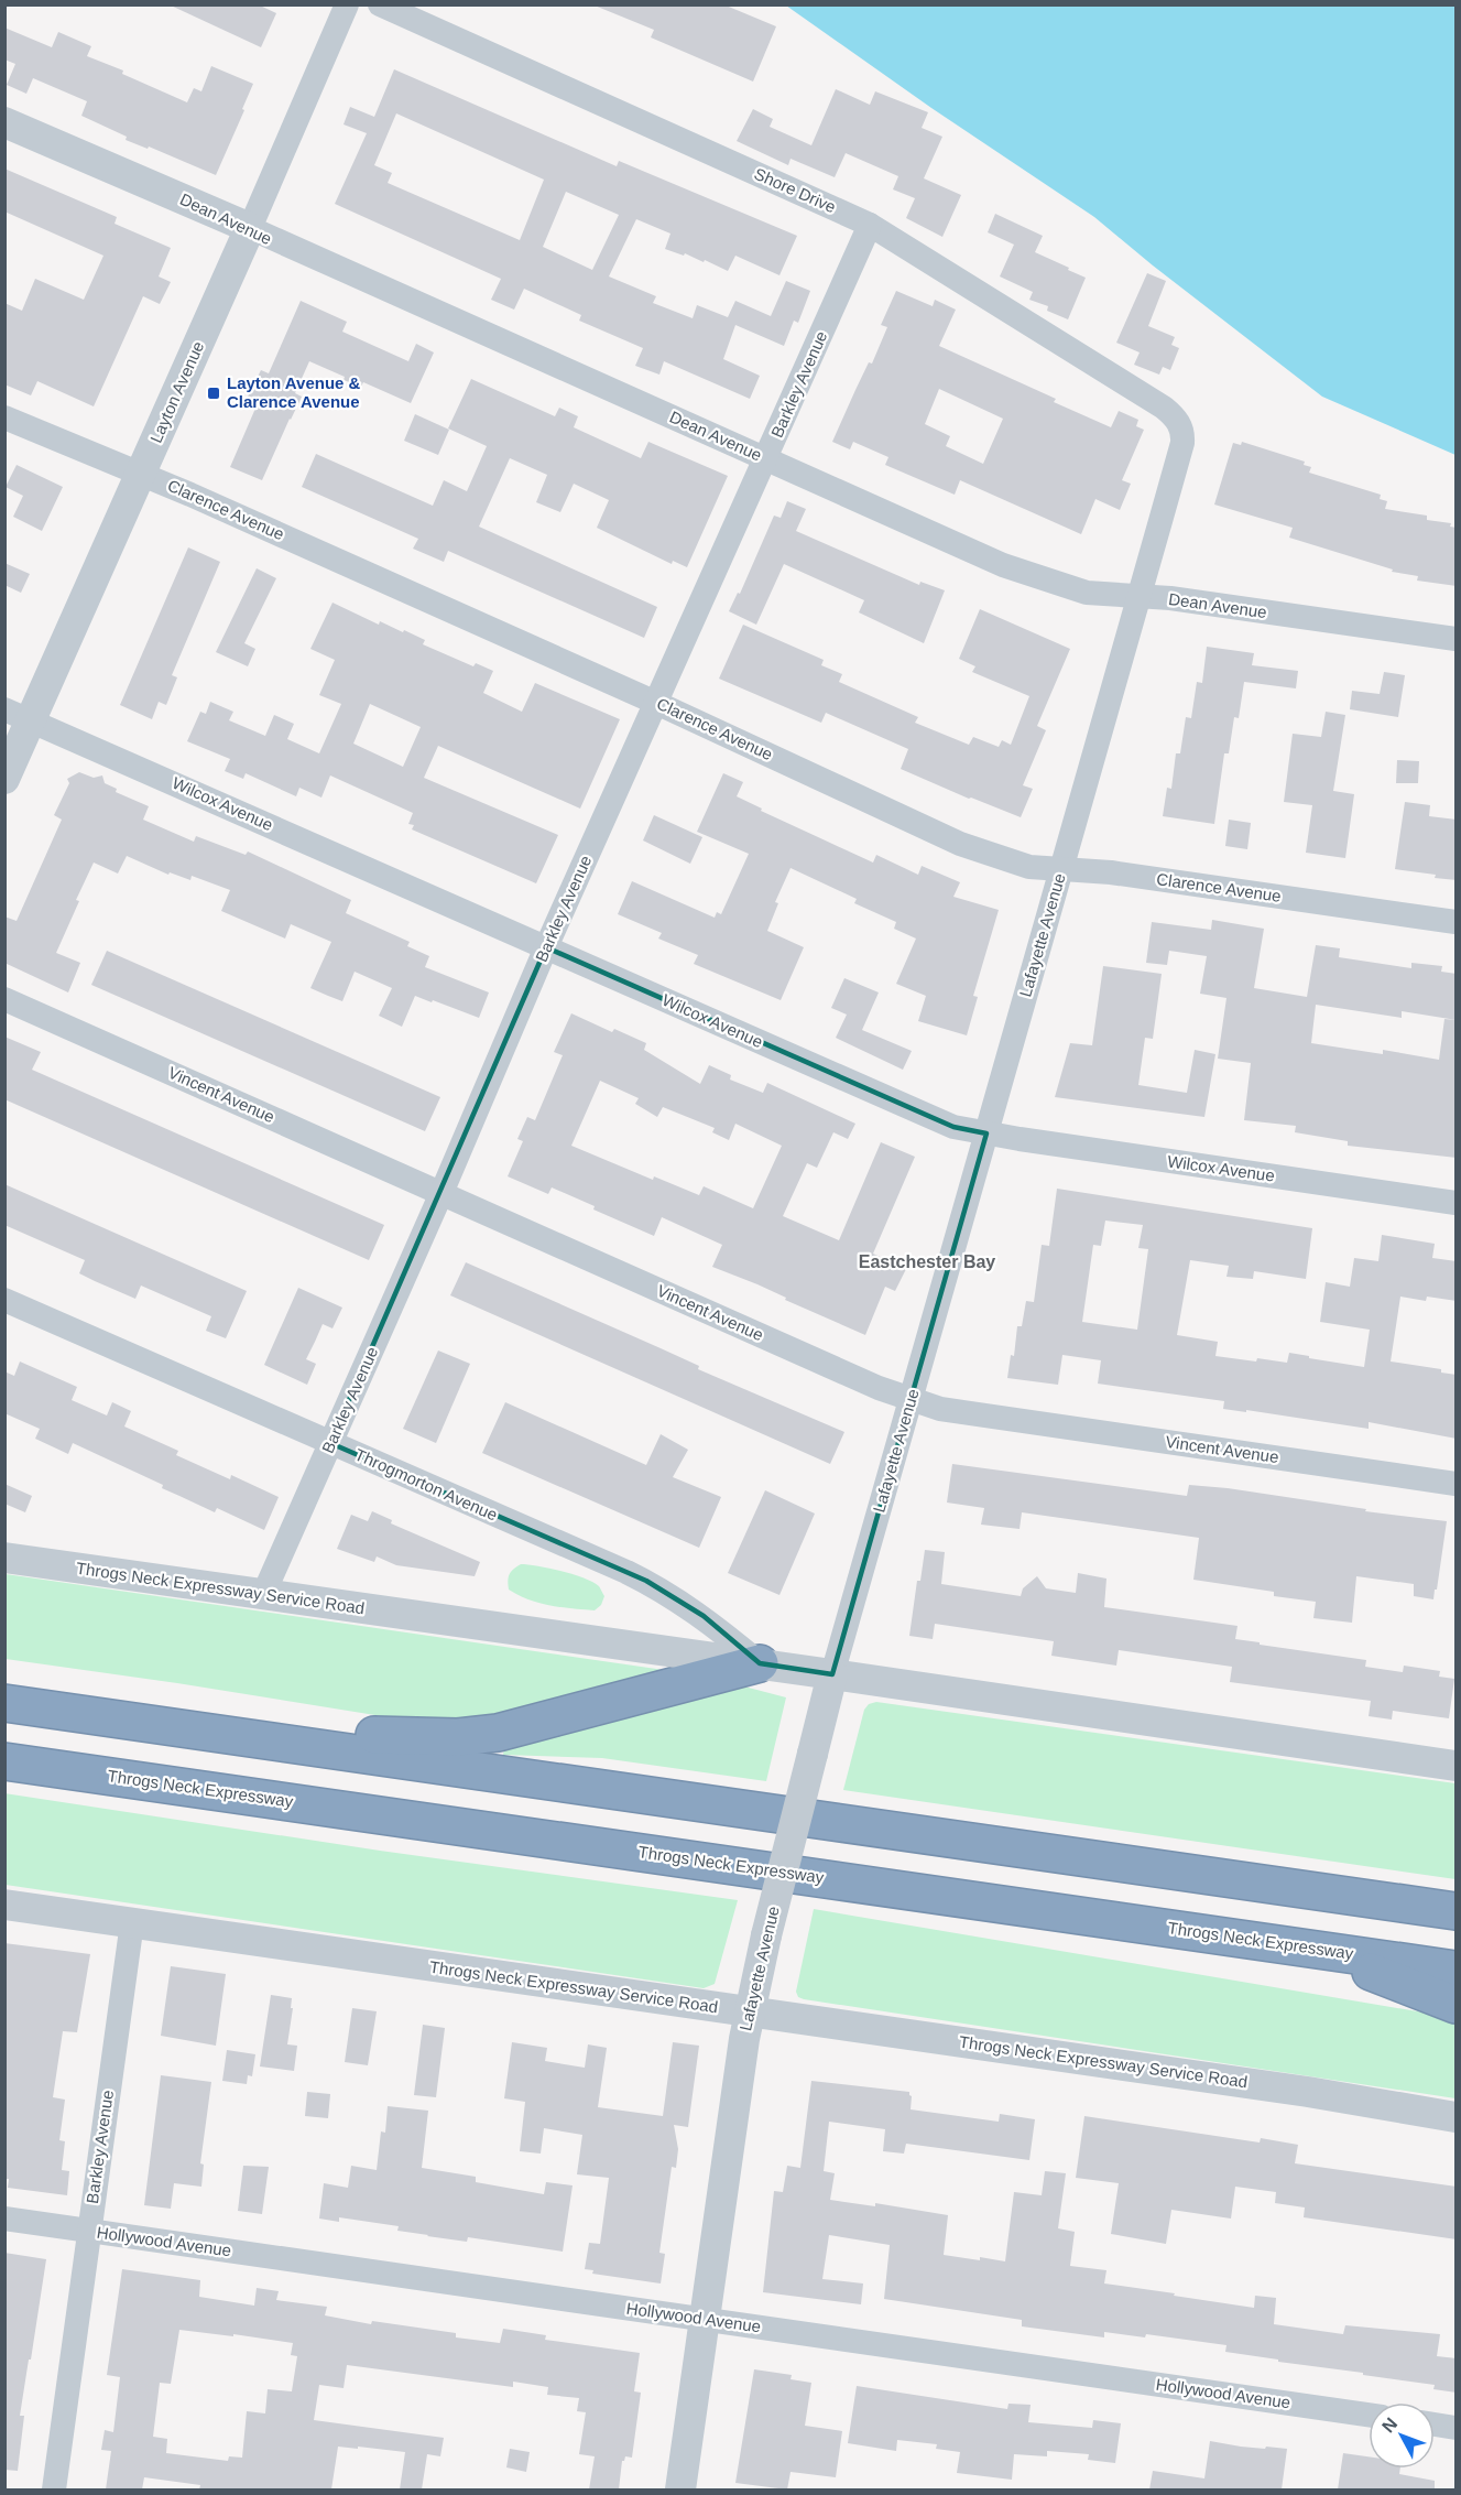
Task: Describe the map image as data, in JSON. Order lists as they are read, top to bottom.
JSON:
{
  "streets": {
    "highway": ["Throgs Neck Expressway"],
    "street": [
      "Shore Drive",
      "Dean Avenue",
      "Barkley Avenue",
      "Layton Avenue",
      "Clarence Avenue",
      "Wilcox Avenue",
      "Lafayette Avenue",
      "Vincent Avenue",
      "Throgmorton Avenue",
      "Throgs Neck Expressway Service Road",
      "Hollywood Avenue"
    ]
  },
  "crossings": [
    ["Shore Drive", "Barkley Avenue"],
    ["Shore Drive", "Lafayette Avenue"],
    ["Dean Avenue", "Barkley Avenue"],
    ["Dean Avenue", "Layton Avenue"],
    ["Dean Avenue", "Lafayette Avenue"],
    ["Barkley Avenue", "Clarence Avenue"],
    ["Barkley Avenue", "Wilcox Avenue"],
    ["Barkley Avenue", "Vincent Avenue"],
    ["Barkley Avenue", "Throgmorton Avenue"],
    ["Barkley Avenue", "Throgs Neck Expressway Service Road"],
    ["Barkley Avenue", "Hollywood Avenue"],
    ["Layton Avenue", "Clarence Avenue"],
    ["Layton Avenue", "Wilcox Avenue"],
    ["Clarence Avenue", "Lafayette Avenue"],
    ["Wilcox Avenue", "Lafayette Avenue"],
    ["Lafayette Avenue", "Vincent Avenue"],
    ["Lafayette Avenue", "Throgs Neck Expressway Service Road"],
    ["Lafayette Avenue", "Hollywood Avenue"],
    ["Throgmorton Avenue", "Throgs Neck Expressway Service Road"]
  ],
  "districts": ["Eastchester Bay"],
  "places": {
    "transit": ["Layton Avenue & Clarence Avenue"]
  },
  "north": "top left"
}
